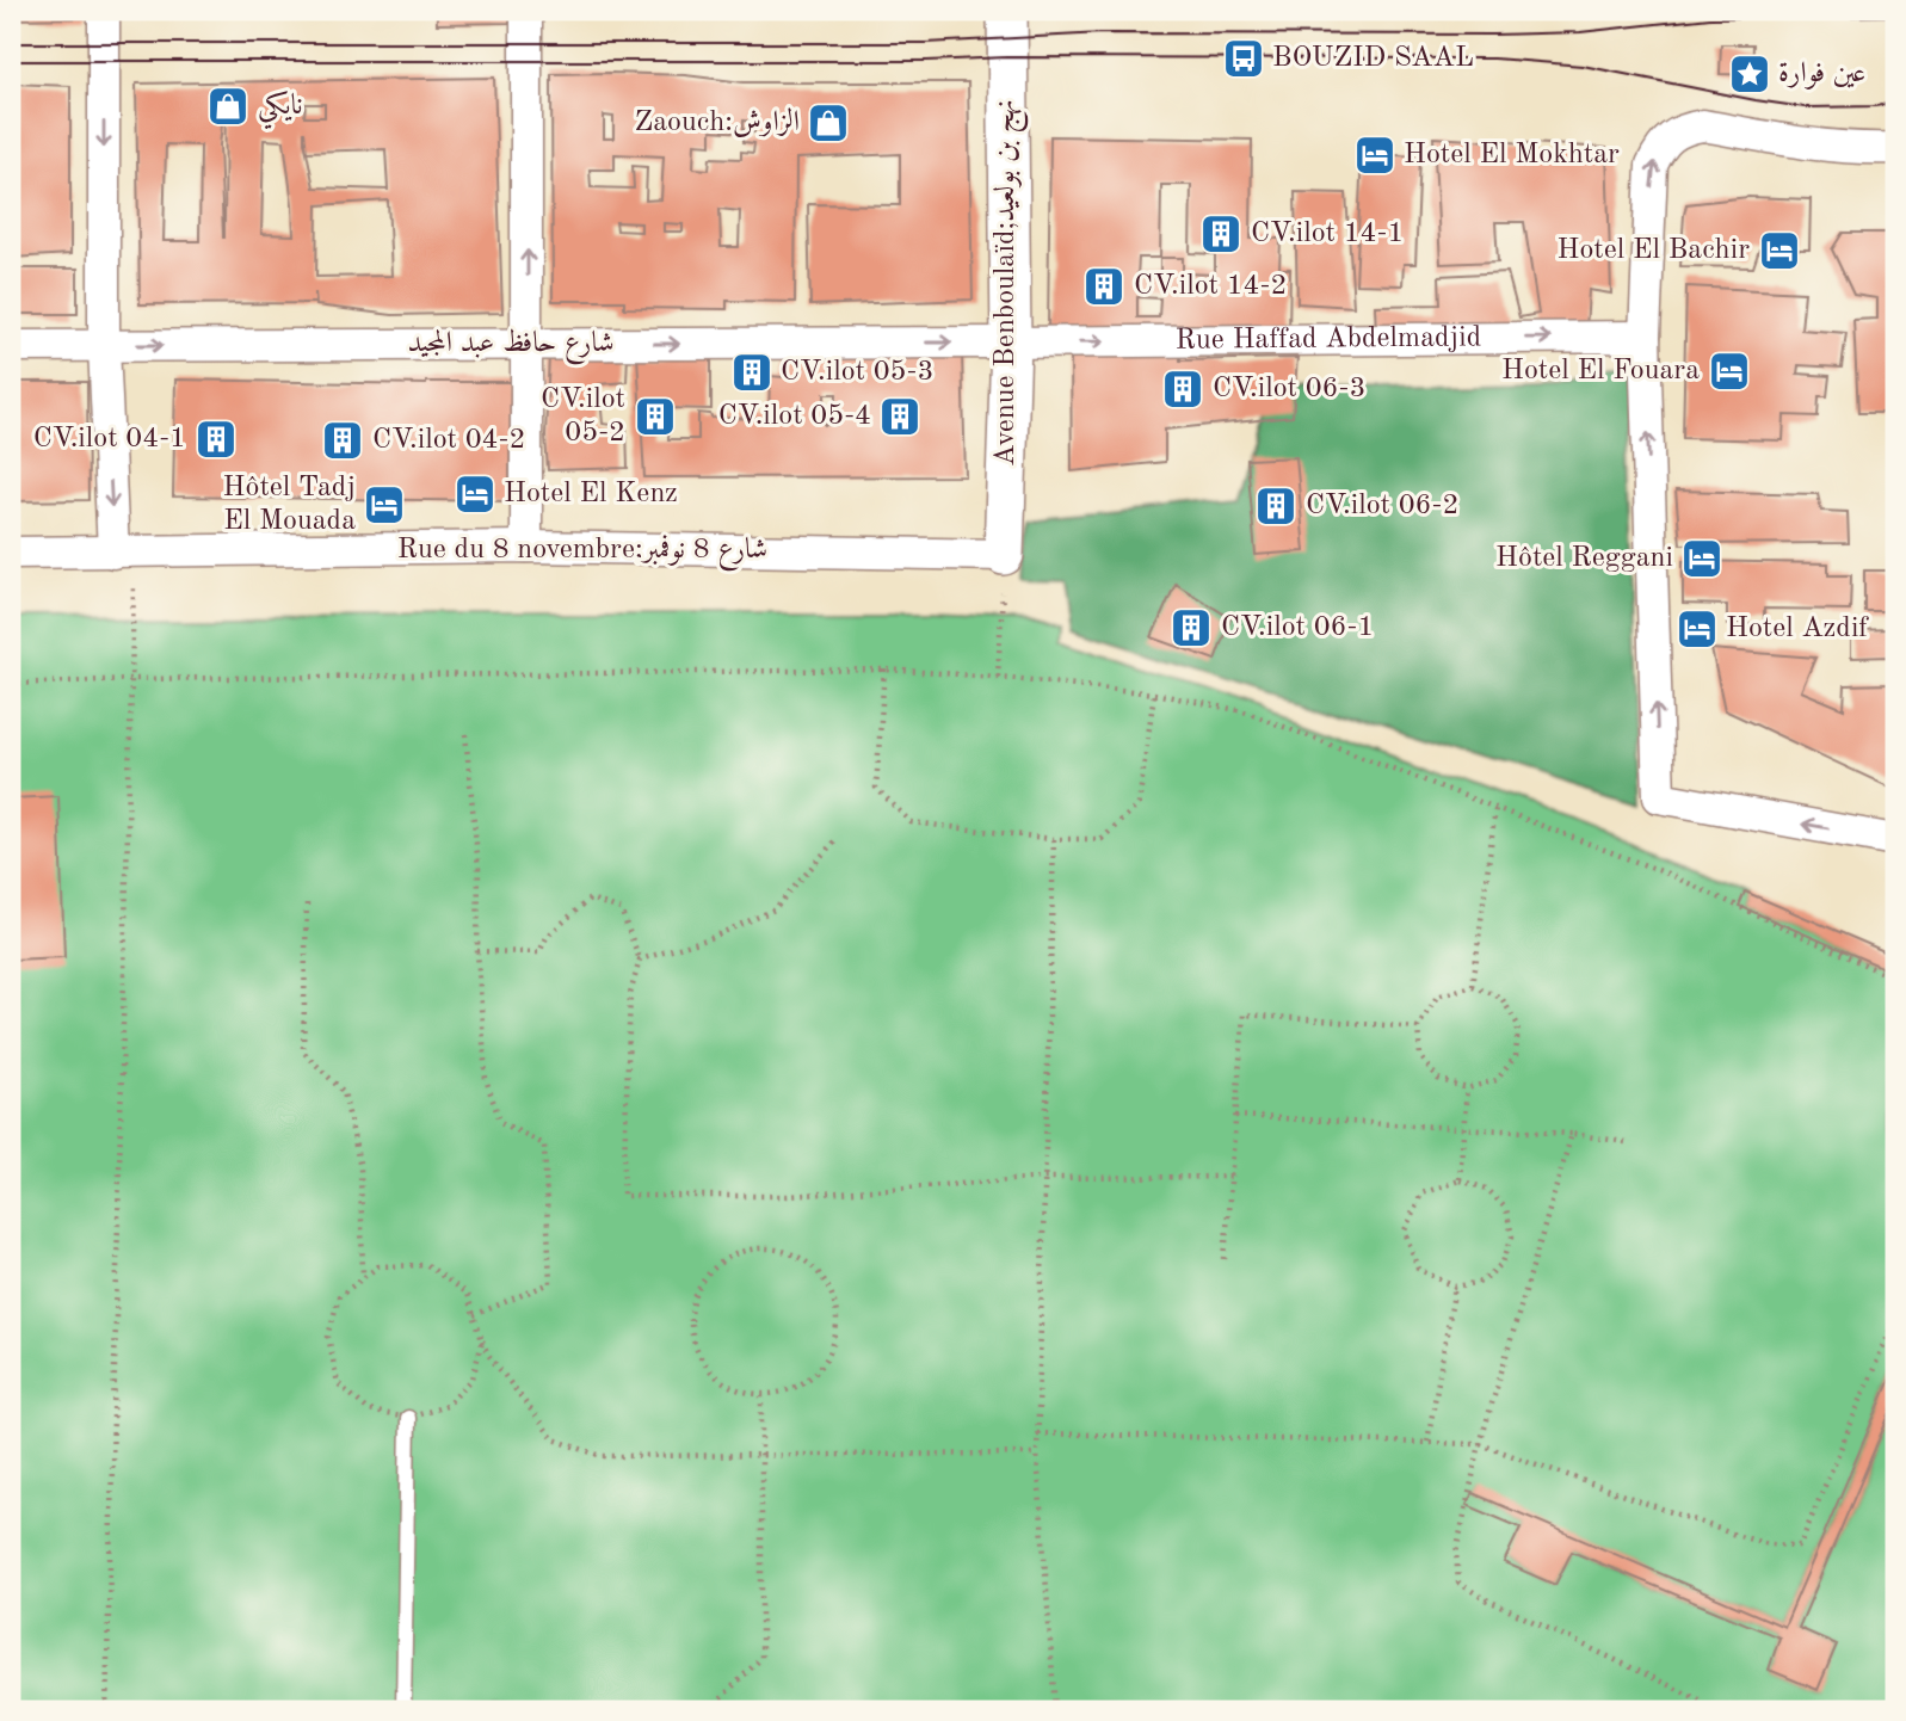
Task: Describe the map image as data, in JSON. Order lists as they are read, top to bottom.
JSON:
{
  "streets": {
    "street": [
      "Avenue Benboulaïd;نهج بن بولعيد",
      "Rue Haffad Abdelmadjid",
      "شارع حافظ عبد المجيد",
      "Rue du 8 novembre;شارع 8 نوفمبر"
    ]
  },
  "crossings": [
    ["Avenue Benboulaïd;نهج بن بولعيد", "Rue Haffad Abdelmadjid"],
    ["Avenue Benboulaïd;نهج بن بولعيد", "شارع حافظ عبد المجيد"],
    ["Avenue Benboulaïd;نهج بن بولعيد", "Rue du 8 novembre;شارع 8 نوفمبر"],
    ["Rue Haffad Abdelmadjid", "شارع حافظ عبد المجيد"]
  ],
  "one_way": ["Rue Haffad Abdelmadjid", "شارع حافظ عبد المجيد"],
  "places": {
    "bus stop": ["BOUZID SAAL"],
    "place": ["عين فوارة"],
    "shop": ["نايكي", "Zaouch:الزاوش"],
    "hotel": [
      "Hotel El Mokhtar",
      "Hotel El Bachir",
      "Hotel El Fouara",
      "Hotel El Kenz",
      "Hôtel Tadj El Mouada",
      "Hôtel Reggani",
      "Hotel Azdif"
    ],
    "building": [
      "CV.ilot 14-1",
      "CV.ilot 14-2",
      "CV.ilot 05-3",
      "CV.ilot 06-3",
      "CV.ilot 05-2",
      "CV.ilot 05-4",
      "CV.ilot 04-1",
      "CV.ilot 04-2",
      "CV.ilot 06-2",
      "CV.ilot 06-1"
    ]
  }
}
